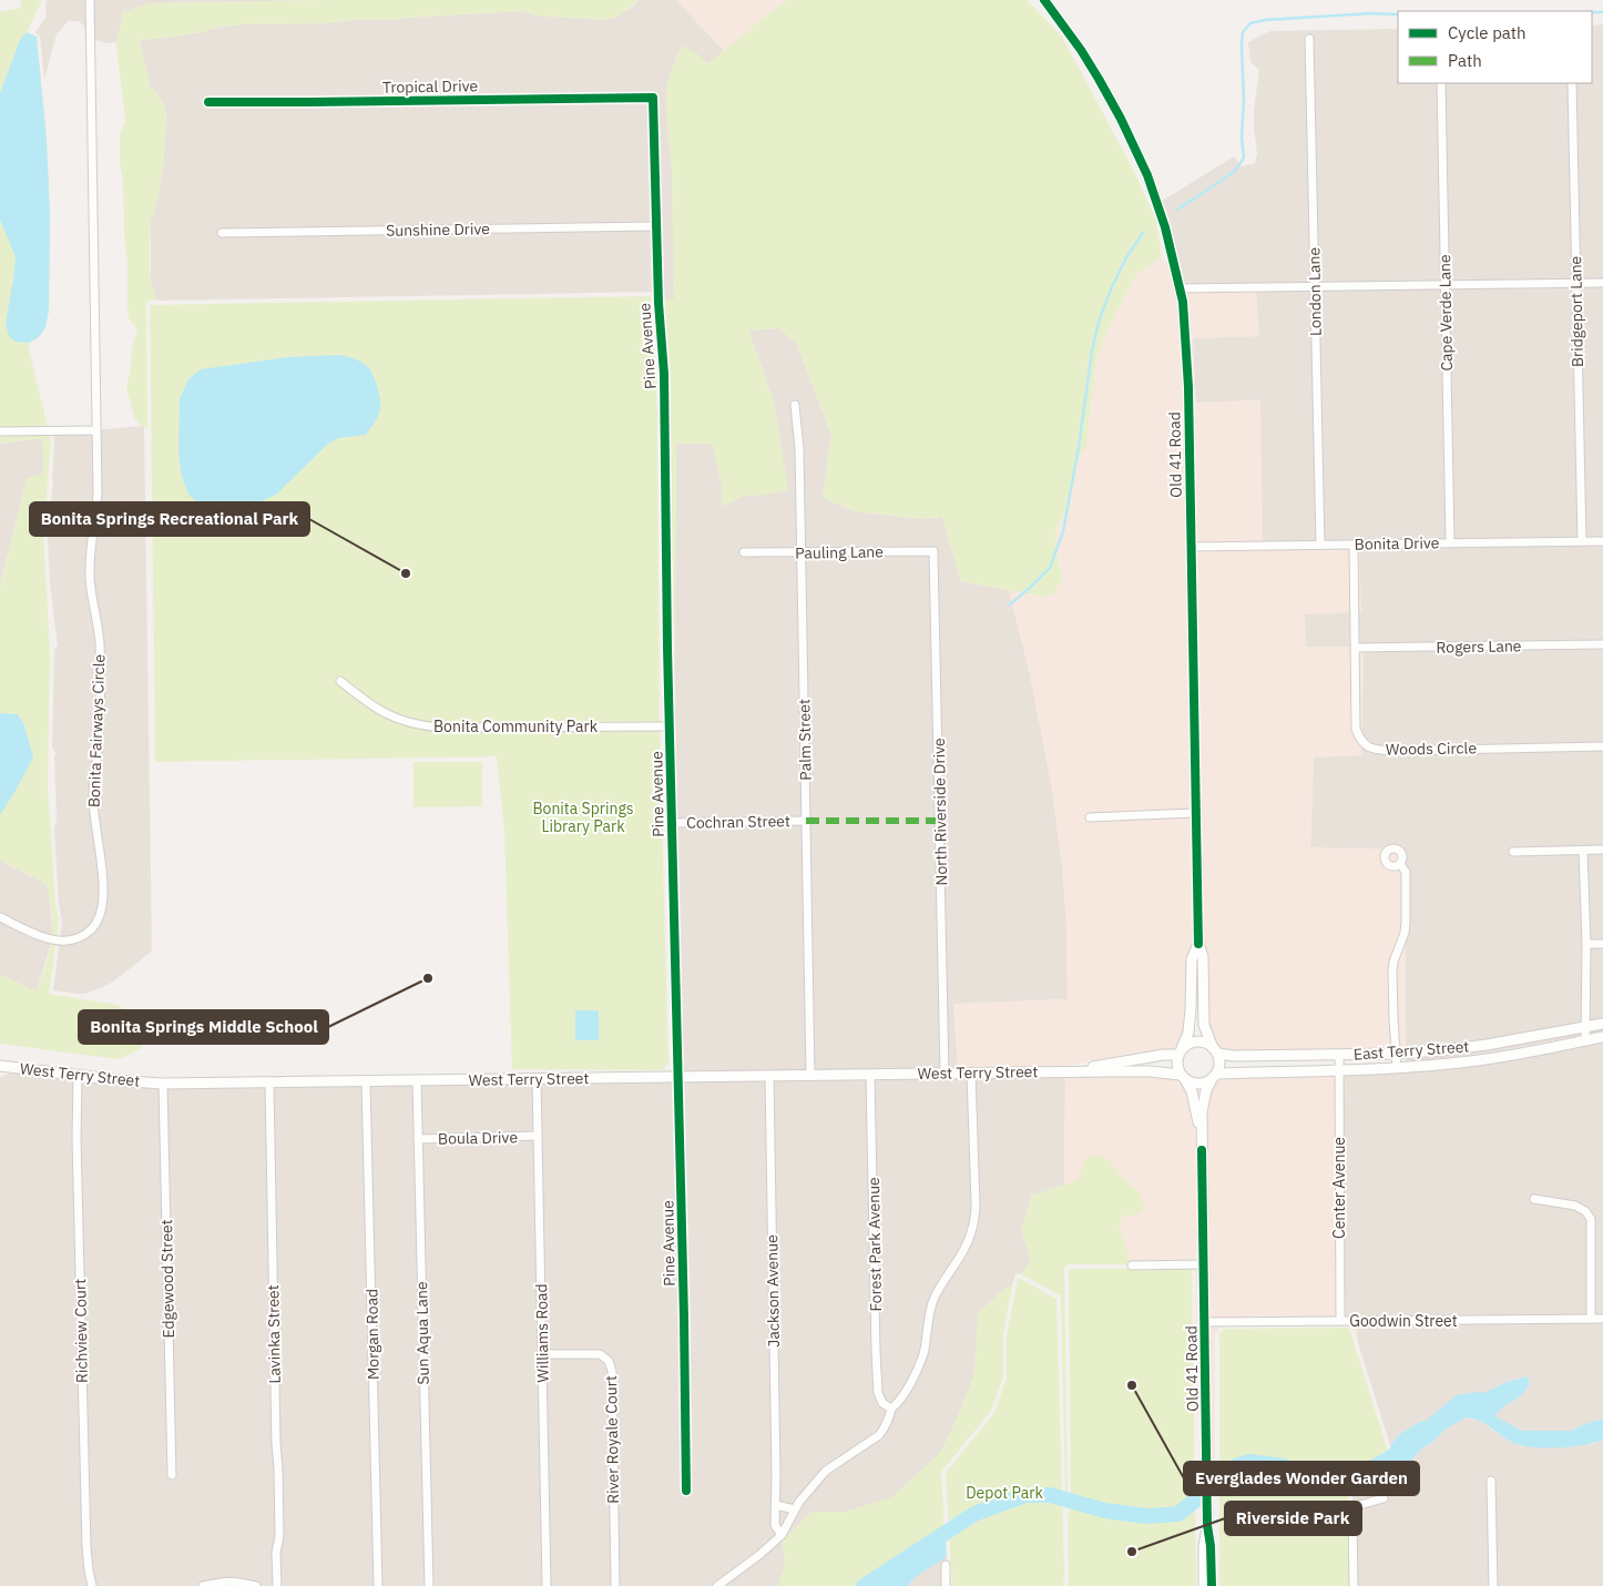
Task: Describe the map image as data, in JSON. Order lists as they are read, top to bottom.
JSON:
{
  "streets": {
    "street": [
      "Tropical Drive",
      "Sunshine Drive",
      "London Lane",
      "Bridgeport Lane",
      "Cape Verde Lane",
      "Pine Avenue",
      "Old 41 Road",
      "Bonita Drive",
      "Pauling Lane",
      "Rogers Lane",
      "Bonita Community Park",
      "Bonita Fairways Circle",
      "Palm Street",
      "Woods Circle",
      "North Riverside Drive",
      "Cochran Street",
      "East Terry Street",
      "West Terry Street",
      "Boula Drive",
      "Center Avenue",
      "Forest Park Avenue",
      "Edgewood Street",
      "Jackson Avenue",
      "Goodwin Street",
      "Richview Court",
      "Sun Aqua Lane",
      "Williams Road",
      "Lavinka Street",
      "Morgan Road",
      "River Royale Court"
    ]
  },
  "crossings": [
    ["Tropical Drive", "Pine Avenue"],
    ["Sunshine Drive", "Pine Avenue"],
    ["London Lane", "Bonita Drive"],
    ["Bridgeport Lane", "Bonita Drive"],
    ["Cape Verde Lane", "Bonita Drive"],
    ["Pine Avenue", "Bonita Community Park"],
    ["Pine Avenue", "Cochran Street"],
    ["Pine Avenue", "West Terry Street"],
    ["Old 41 Road", "Bonita Drive"],
    ["Old 41 Road", "East Terry Street"],
    ["Old 41 Road", "West Terry Street"],
    ["Old 41 Road", "Goodwin Street"],
    ["Bonita Drive", "Woods Circle"],
    ["Pauling Lane", "Palm Street"],
    ["Pauling Lane", "North Riverside Drive"],
    ["Rogers Lane", "Woods Circle"],
    ["Palm Street", "Cochran Street"],
    ["Palm Street", "West Terry Street"],
    ["North Riverside Drive", "West Terry Street"],
    ["East Terry Street", "West Terry Street"],
    ["East Terry Street", "Center Avenue"],
    ["West Terry Street", "Forest Park Avenue"],
    ["West Terry Street", "Edgewood Street"],
    ["West Terry Street", "Jackson Avenue"],
    ["West Terry Street", "Richview Court"],
    ["West Terry Street", "Sun Aqua Lane"],
    ["West Terry Street", "Williams Road"],
    ["West Terry Street", "Lavinka Street"],
    ["West Terry Street", "Morgan Road"],
    ["Boula Drive", "Sun Aqua Lane"],
    ["Boula Drive", "Williams Road"],
    ["Center Avenue", "Goodwin Street"],
    ["Williams Road", "River Royale Court"]
  ],
  "parks": ["Bonita Springs Library Park", "Depot Park"],
  "places": [
    "Bonita Springs Recreational Park",
    "Bonita Springs Middle School",
    "Everglades Wonder Garden",
    "Riverside Park"
  ],
  "legend": ["Cycle path", "Path"]
}
